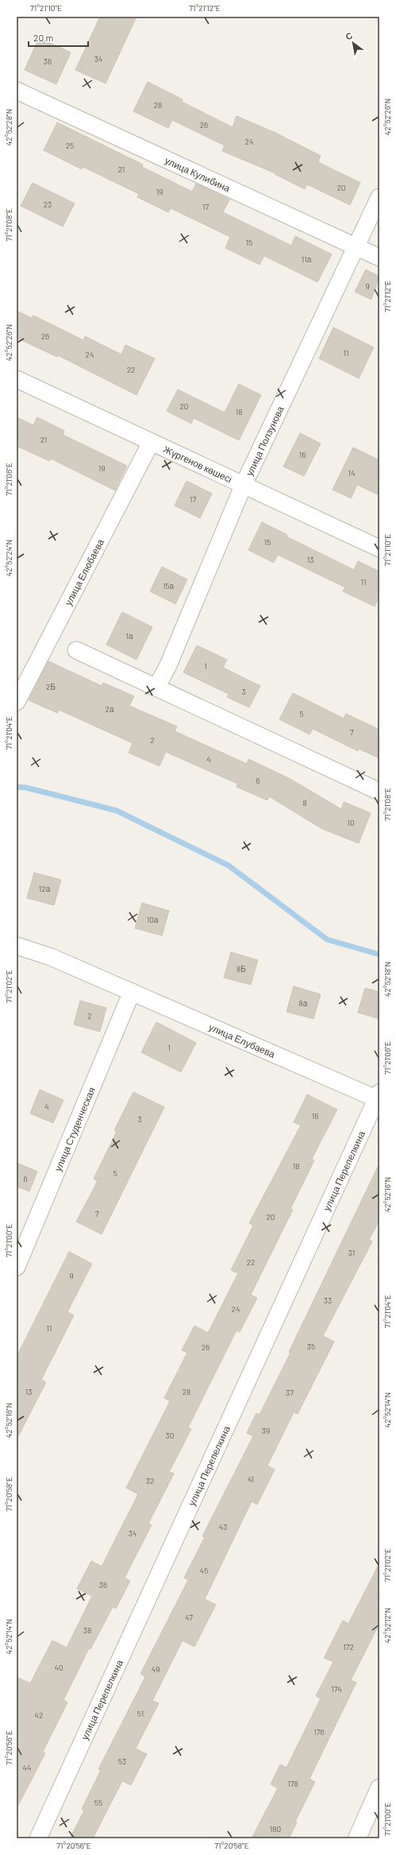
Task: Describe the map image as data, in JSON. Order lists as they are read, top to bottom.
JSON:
{
  "streets": {
    "street": [
      "улица Кулибина",
      "улица Ползунова",
      "Жүргенов көшесі",
      "улица Елюбаева",
      "улица Елубаева",
      "улица Студенческая",
      "улица Перепелкина"
    ]
  },
  "crossings": [
    ["улица Кулибина", "улица Ползунова"],
    ["улица Ползунова", "Жүргенов көшесі"],
    ["Жүргенов көшесі", "улица Елюбаева"],
    ["улица Елубаева", "улица Студенческая"],
    ["улица Елубаева", "улица Перепелкина"]
  ],
  "house_numbers": [
    "34",
    "36",
    "28",
    "26",
    "24",
    "25",
    "21",
    "20",
    "19",
    "23",
    "17",
    "15",
    "11а",
    "9",
    "26",
    "11",
    "24",
    "22",
    "20",
    "18",
    "21",
    "16",
    "19",
    "14",
    "17",
    "15",
    "13",
    "11",
    "15а",
    "1а",
    "1",
    "2Б",
    "3",
    "2а",
    "5",
    "7",
    "2",
    "4",
    "6",
    "8",
    "10",
    "12а",
    "10а",
    "8Б",
    "8а",
    "2",
    "1",
    "4",
    "16",
    "3",
    "18",
    "5",
    "6",
    "7",
    "20",
    "31",
    "22",
    "9",
    "33",
    "24",
    "11",
    "35",
    "26",
    "13",
    "28",
    "37",
    "39",
    "30",
    "41",
    "32",
    "43",
    "34",
    "45",
    "36",
    "47",
    "38",
    "172",
    "40",
    "49",
    "174",
    "51",
    "42",
    "176",
    "53",
    "44",
    "178",
    "55",
    "180"
  ],
  "scale_bar": "20 m",
  "north": "top left",
  "coordinates": [
    "71°21'10\"E",
    "71°21'12\"E",
    "42°52'26\"N",
    "42°52'28\"N",
    "71°21'08\"E",
    "71°21'06\"E",
    "42°52'24\"N",
    "71°21'04\"E",
    "42°52'18\"N",
    "71°21'02\"E",
    "42°52'16\"N",
    "71°21'00\"E",
    "42°52'14\"N",
    "71°20'58\"E",
    "42°52'12\"N",
    "71°20'56\"E"
  ]
}
